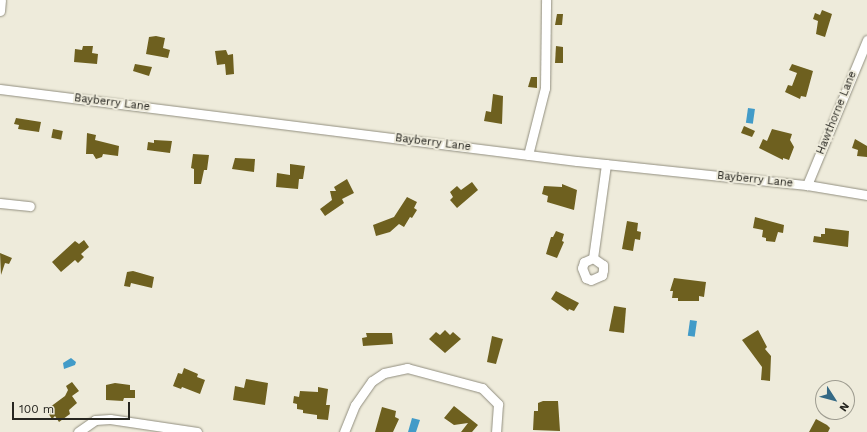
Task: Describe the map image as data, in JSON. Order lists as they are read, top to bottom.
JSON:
{
  "streets": {
    "street": ["Bayberry Lane", "Hawthorne Lane"]
  },
  "crossings": [
    ["Bayberry Lane", "Hawthorne Lane"]
  ],
  "scale_bar": "100 m",
  "north": "bottom right"
}
